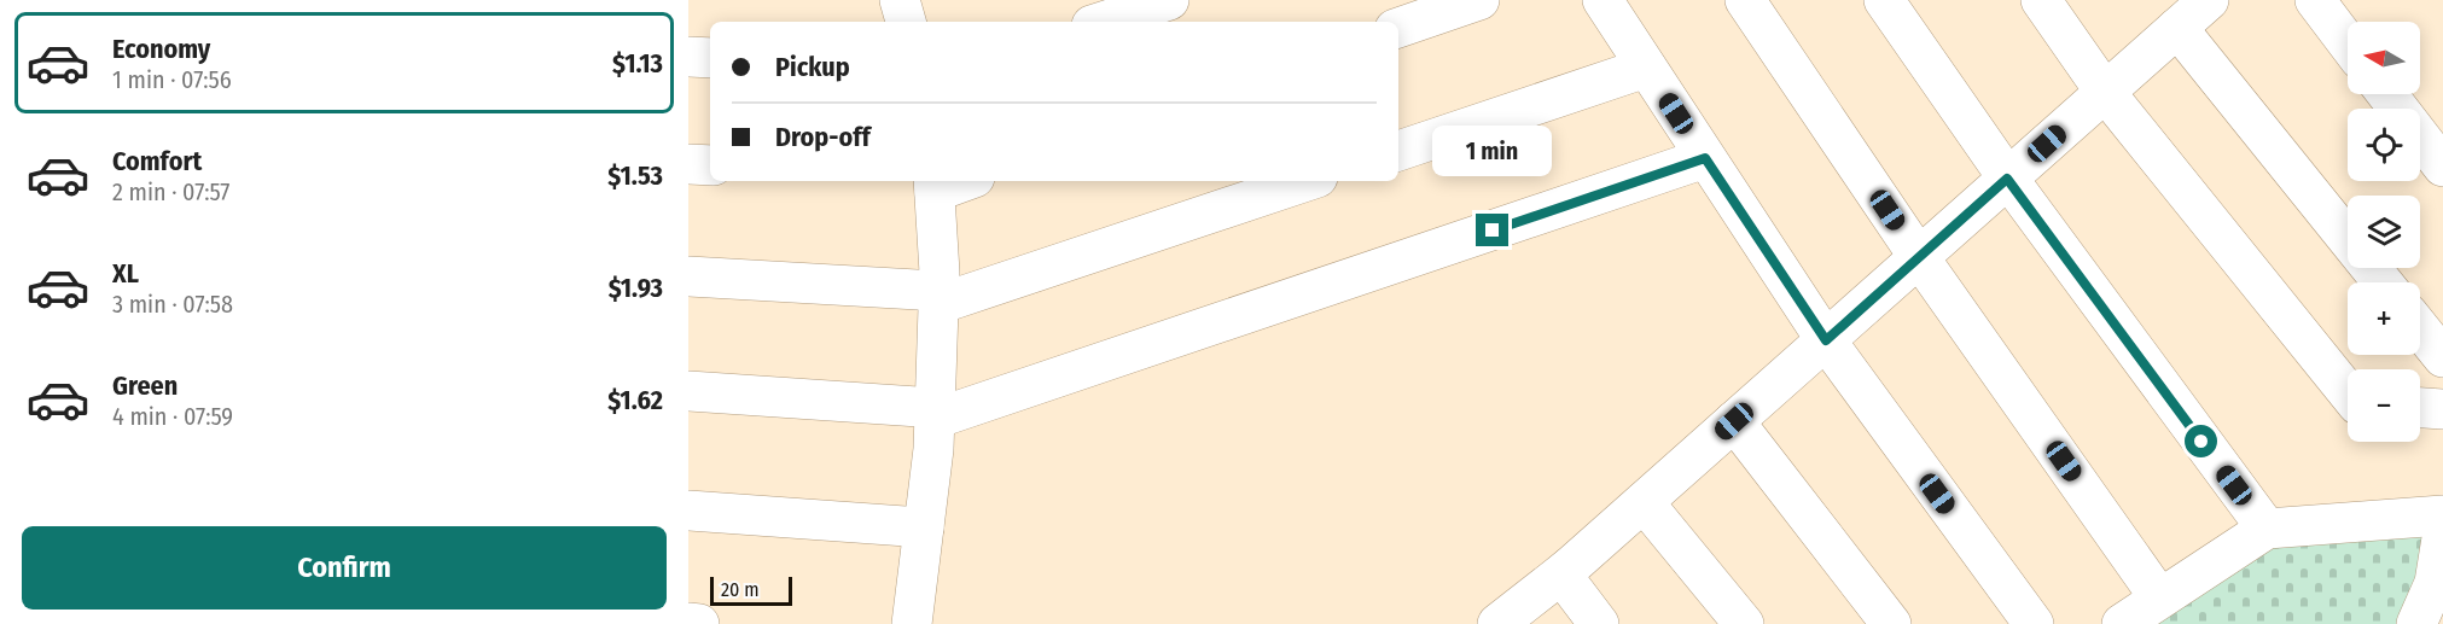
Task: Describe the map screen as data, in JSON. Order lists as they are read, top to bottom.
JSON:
{
  "scale_bar": "20 m",
  "north": "left",
  "page": {
    "list": [
      {
        "name": "Economy",
        "note": "1 min · 07:56",
        "value": "$1.13"
      },
      {
        "name": "Comfort",
        "note": "2 min · 07:57",
        "value": "$1.53"
      },
      {
        "name": "XL",
        "note": "3 min · 07:58",
        "value": "$1.93"
      },
      {
        "name": "Green",
        "note": "4 min · 07:59",
        "value": "$1.62"
      }
    ],
    "map_buttons": ["+", "−"],
    "banner": ["Pickup", "Drop-off"],
    "bubble": "1 min",
    "buttons": "Confirm",
    "scale": "20 m"
  }
}
